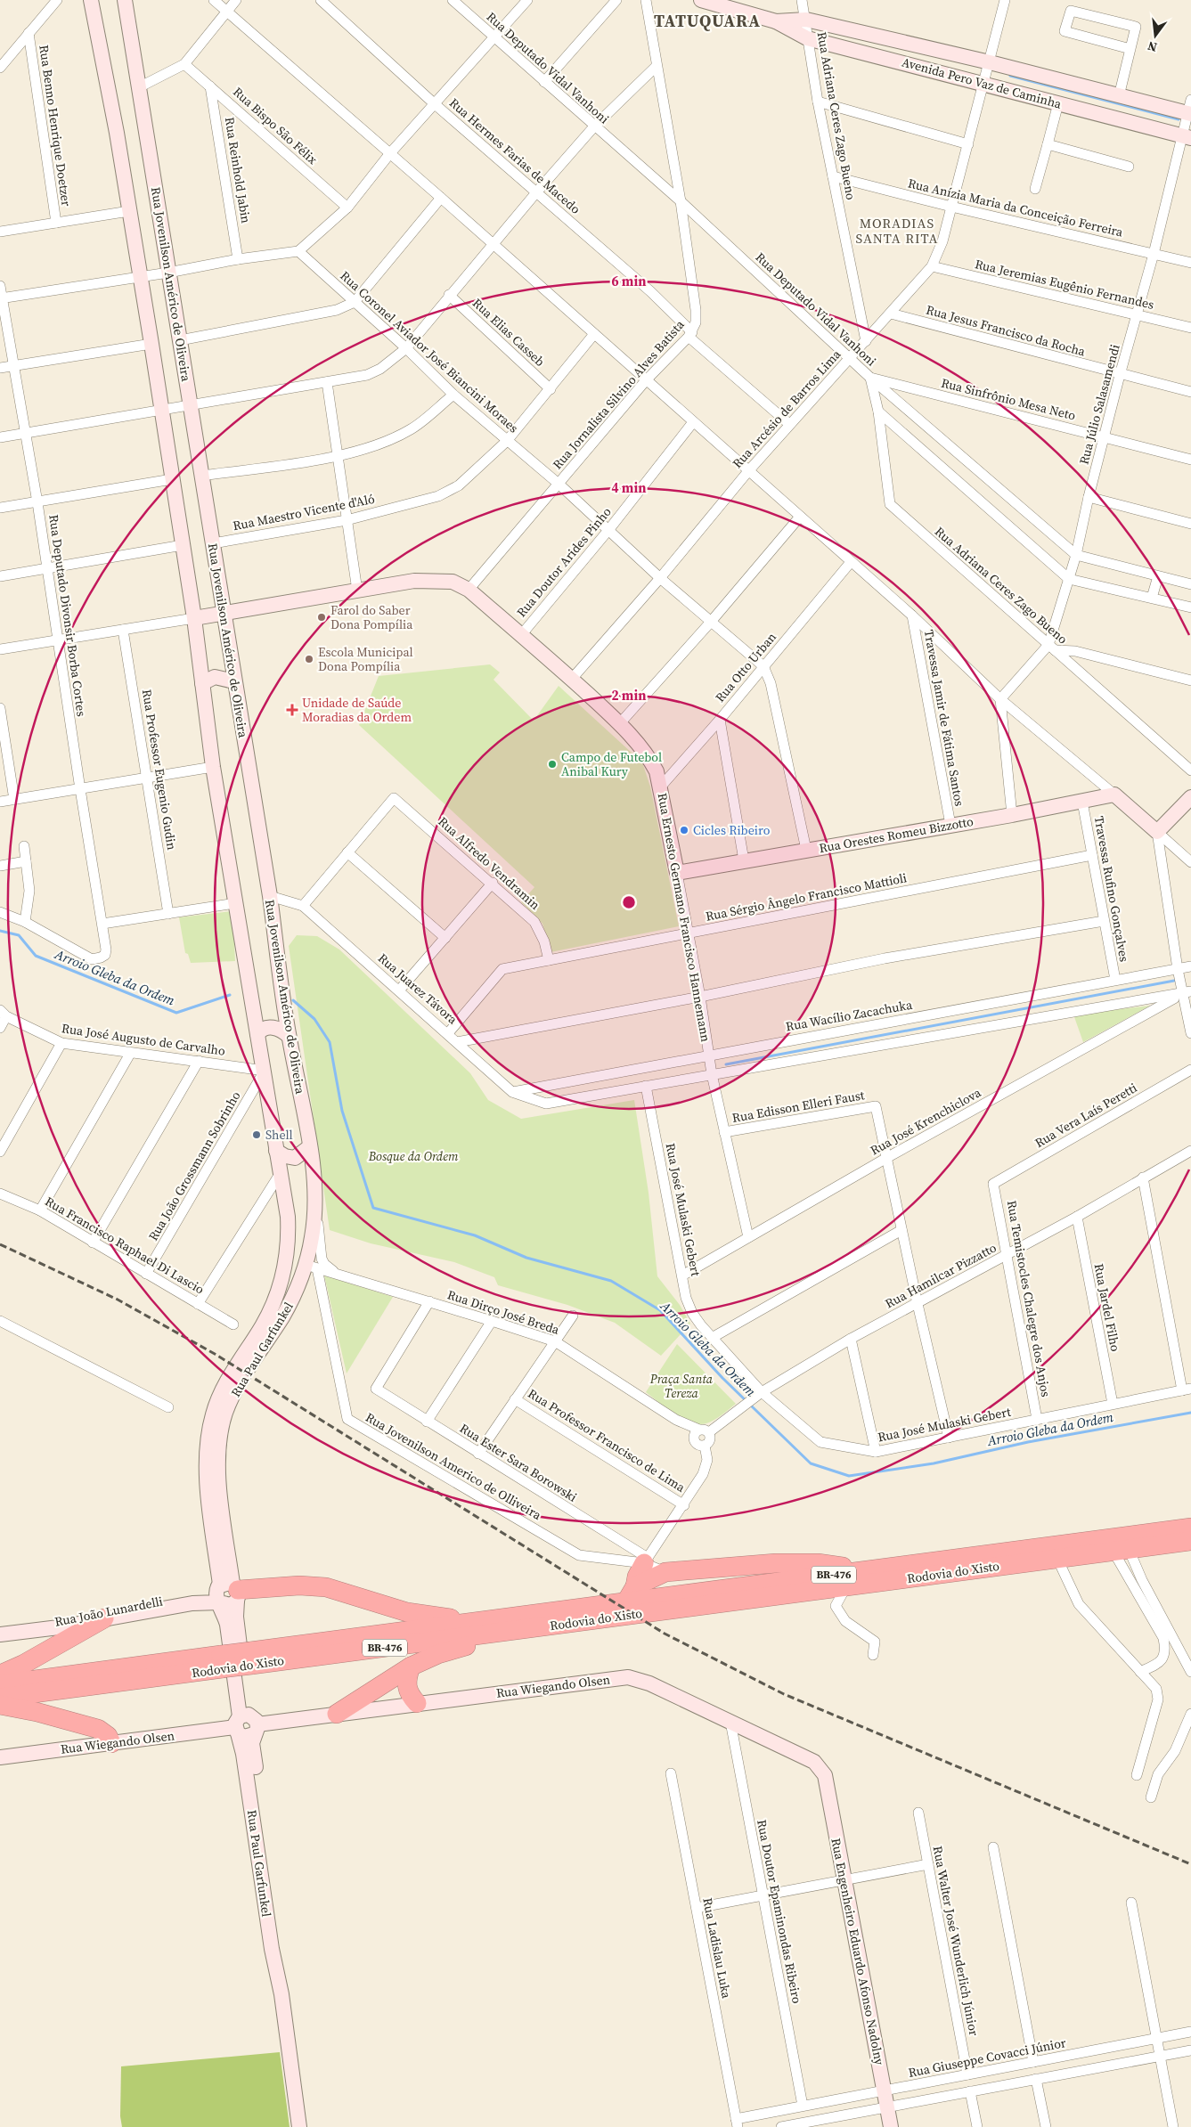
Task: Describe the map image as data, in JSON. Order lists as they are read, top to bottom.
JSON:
{
  "streets": {
    "highway": ["Rodovia do Xisto", "BR-476"],
    "main road": [
      "Avenida Pero Vaz de Caminha",
      "Rua Jovenilson Américo de Oliveira",
      "Rua Orestes Romeu Bizzotto",
      "Rua Ernesto Germano Francisco Hannemann",
      "Rua Paul Garfunkel",
      "Rua João Lunardelli",
      "Rua Wiegando Olsen",
      "Rua Engenheiro Eduardo Afonso Nadolny"
    ],
    "street": [
      "Rua Deputado Vidal Vanhoni",
      "Rua Adriana Ceres Zago Bueno",
      "Rua Benno Henrique Doetzer",
      "Rua Bispo São Félix",
      "Rua Hermes Farias de Macedo",
      "Rua Reinhold Jabin",
      "Rua Anízia Maria da Conceição Ferreira",
      "Rua Jeremias Eugênio Fernandes",
      "Rua Jesus Francisco da Rocha",
      "Rua Elias Casseb",
      "Rua Coronel Aviador José Biancini Moraes",
      "Rua Jornalista Silvino Alves Batista",
      "Rua Sinfrônio Mesa Neto",
      "Rua Júlio Salasamendi",
      "Rua Arcésio de Barros Lima",
      "Rua Maestro Vicente d'Aló",
      "Rua Doutor Arides Pinho",
      "Rua Deputado Divonsir Borba Cortes",
      "Rua Otto Urban",
      "Travessa Jamir de Fátima Santos",
      "Rua Professor Eugenio Gudin",
      "Rua Alfredo Vendramin",
      "Travessa Rufino Gonçalves",
      "Rua Sérgio Ângelo Francisco Mattioli",
      "Rua Juarez Távora",
      "Rua Wacílio Zacachuka",
      "Rua José Augusto de Carvalho",
      "Rua Edisson Elleri Faust",
      "Rua Vera Laís Peretti",
      "Rua José Krenchiclova",
      "Rua João Grossmann Sobrinho",
      "Rua José Mulaski Gebert",
      "Rua Francisco Raphael Di Lascio",
      "Rua Hamilcar Pizzatto",
      "Rua Temistocles Chalegre dos Anjos",
      "Rua Jardel Filho",
      "Rua Dirço José Breda",
      "Rua Professor Francisco de Lima",
      "Rua Ester Sara Borowski",
      "Rua Jovenilson Americo de Olliveira",
      "Rua Doutor Epaminondas Ribeiro",
      "Rua Walter José Wunderlich Júnior",
      "Rua Ladislau Luka",
      "Rua Giuseppe Covacci Júnior"
    ]
  },
  "crossings": [
    ["Rua Deputado Vidal Vanhoni", "Rua Adriana Ceres Zago Bueno"],
    ["Rua Deputado Vidal Vanhoni", "Rua Jornalista Silvino Alves Batista"],
    ["Rua Deputado Vidal Vanhoni", "Rua Sinfrônio Mesa Neto"],
    ["Rua Deputado Vidal Vanhoni", "Rua Júlio Salasamendi"],
    ["Rua Deputado Vidal Vanhoni", "Rua Arcésio de Barros Lima"],
    ["Avenida Pero Vaz de Caminha", "Rua Adriana Ceres Zago Bueno"],
    ["Avenida Pero Vaz de Caminha", "Rua Júlio Salasamendi"],
    ["Avenida Pero Vaz de Caminha", "Rua Arcésio de Barros Lima"],
    ["Rua Adriana Ceres Zago Bueno", "Rua Anízia Maria da Conceição Ferreira"],
    ["Rua Adriana Ceres Zago Bueno", "Rua Sinfrônio Mesa Neto"],
    ["Rua Adriana Ceres Zago Bueno", "Rua Júlio Salasamendi"],
    ["Rua Adriana Ceres Zago Bueno", "Rua Arcésio de Barros Lima"],
    ["Rua Bispo São Félix", "Rua Reinhold Jabin"],
    ["Rua Hermes Farias de Macedo", "Rua Jornalista Silvino Alves Batista"],
    ["Rua Hermes Farias de Macedo", "Rua Arcésio de Barros Lima"],
    ["Rua Anízia Maria da Conceição Ferreira", "Rua Júlio Salasamendi"],
    ["Rua Anízia Maria da Conceição Ferreira", "Rua Arcésio de Barros Lima"],
    ["Rua Jovenilson Américo de Oliveira", "Rua Maestro Vicente d'Aló"],
    ["Rua Jovenilson Américo de Oliveira", "Rua Ernesto Germano Francisco Hannemann"],
    ["Rua Jovenilson Américo de Oliveira", "Rua Juarez Távora"],
    ["Rua Jovenilson Américo de Oliveira", "Rua Dirço José Breda"],
    ["Rua Jovenilson Américo de Oliveira", "Rua Paul Garfunkel"],
    ["Rua Jeremias Eugênio Fernandes", "Rua Júlio Salasamendi"],
    ["Rua Jeremias Eugênio Fernandes", "Rua Arcésio de Barros Lima"],
    ["Rua Jesus Francisco da Rocha", "Rua Júlio Salasamendi"],
    ["Rua Jesus Francisco da Rocha", "Rua Arcésio de Barros Lima"],
    ["Rua Elias Casseb", "Rua Maestro Vicente d'Aló"],
    ["Rua Coronel Aviador José Biancini Moraes", "Rua Jornalista Silvino Alves Batista"],
    ["Rua Coronel Aviador José Biancini Moraes", "Rua Arcésio de Barros Lima"],
    ["Rua Coronel Aviador José Biancini Moraes", "Rua Maestro Vicente d'Aló"],
    ["Rua Coronel Aviador José Biancini Moraes", "Rua Doutor Arides Pinho"],
    ["Rua Coronel Aviador José Biancini Moraes", "Rua Otto Urban"],
    ["Rua Jornalista Silvino Alves Batista", "Rua Ernesto Germano Francisco Hannemann"],
    ["Rua Sinfrônio Mesa Neto", "Rua Júlio Salasamendi"],
    ["Rua Arcésio de Barros Lima", "Rua Ernesto Germano Francisco Hannemann"],
    ["Rua Doutor Arides Pinho", "Rua Ernesto Germano Francisco Hannemann"],
    ["Rua Deputado Divonsir Borba Cortes", "Rua Ernesto Germano Francisco Hannemann"],
    ["Rua Otto Urban", "Rua Ernesto Germano Francisco Hannemann"],
    ["Travessa Jamir de Fátima Santos", "Rua Orestes Romeu Bizzotto"],
    ["Rua Professor Eugenio Gudin", "Rua Ernesto Germano Francisco Hannemann"],
    ["Rua Orestes Romeu Bizzotto", "Travessa Rufino Gonçalves"],
    ["Rua Orestes Romeu Bizzotto", "Rua Ernesto Germano Francisco Hannemann"],
    ["Rua Alfredo Vendramin", "Rua Sérgio Ângelo Francisco Mattioli"],
    ["Travessa Rufino Gonçalves", "Rua Sérgio Ângelo Francisco Mattioli"],
    ["Travessa Rufino Gonçalves", "Rua Wacílio Zacachuka"],
    ["Rua Sérgio Ângelo Francisco Mattioli", "Rua Ernesto Germano Francisco Hannemann"],
    ["Rua Sérgio Ângelo Francisco Mattioli", "Rua Juarez Távora"],
    ["Rua Ernesto Germano Francisco Hannemann", "Rua Wacílio Zacachuka"],
    ["Rua Ernesto Germano Francisco Hannemann", "Rua Edisson Elleri Faust"],
    ["Rua Ernesto Germano Francisco Hannemann", "Rua José Krenchiclova"],
    ["Rua Juarez Távora", "Rua Wacílio Zacachuka"],
    ["Rua Juarez Távora", "Rua José Mulaski Gebert"],
    ["Rua José Augusto de Carvalho", "Rua João Grossmann Sobrinho"],
    ["Rua Edisson Elleri Faust", "Rua José Krenchiclova"],
    ["Rua Vera Laís Peretti", "Rua Temistocles Chalegre dos Anjos"],
    ["Rua José Krenchiclova", "Rua José Mulaski Gebert"],
    ["Rua João Grossmann Sobrinho", "Rua Francisco Raphael Di Lascio"],
    ["Rua José Mulaski Gebert", "Rua Hamilcar Pizzatto"],
    ["Rua José Mulaski Gebert", "Rua Temistocles Chalegre dos Anjos"],
    ["Rua José Mulaski Gebert", "Rua Jardel Filho"],
    ["Rua Hamilcar Pizzatto", "Rua Temistocles Chalegre dos Anjos"],
    ["Rua Hamilcar Pizzatto", "Rua Jardel Filho"],
    ["Rua Hamilcar Pizzatto", "Rua Dirço José Breda"],
    ["Rua Dirço José Breda", "Rua Paul Garfunkel"],
    ["Rua Dirço José Breda", "Rua Ester Sara Borowski"],
    ["Rua Dirço José Breda", "Rua Jovenilson Americo de Olliveira"],
    ["Rua Paul Garfunkel", "Rua Jovenilson Americo de Olliveira"],
    ["Rua Paul Garfunkel", "Rua João Lunardelli"],
    ["Rua Paul Garfunkel", "Rua Wiegando Olsen"],
    ["Rua Ester Sara Borowski", "Rua Jovenilson Americo de Olliveira"],
    ["Rua Wiegando Olsen", "Rua Doutor Epaminondas Ribeiro"],
    ["Rua Wiegando Olsen", "Rua Engenheiro Eduardo Afonso Nadolny"],
    ["Rua Doutor Epaminondas Ribeiro", "Rua Giuseppe Covacci Júnior"],
    ["Rua Walter José Wunderlich Júnior", "Rua Giuseppe Covacci Júnior"],
    ["Rua Ladislau Luka", "Rua Giuseppe Covacci Júnior"],
    ["Rua Engenheiro Eduardo Afonso Nadolny", "Rua Giuseppe Covacci Júnior"]
  ],
  "districts": ["TATUQUARA", "MORADIAS SANTA RITA"],
  "water": ["Arroio Gleba da Ordem"],
  "parks": ["Bosque da Ordem", "Praça Santa Tereza"],
  "places": {
    "other": [
      "Farol do Saber Dona Pompília",
      "Escola Municipal Dona Pompília",
      "Campo de Futebol Anibal Kury",
      "Cicles Ribeiro",
      "Shell"
    ],
    "health": ["Unidade de Saúde Moradias da Ordem"]
  },
  "north": "bottom",
  "rings": ["6 min", "4 min", "2 min"]
}
